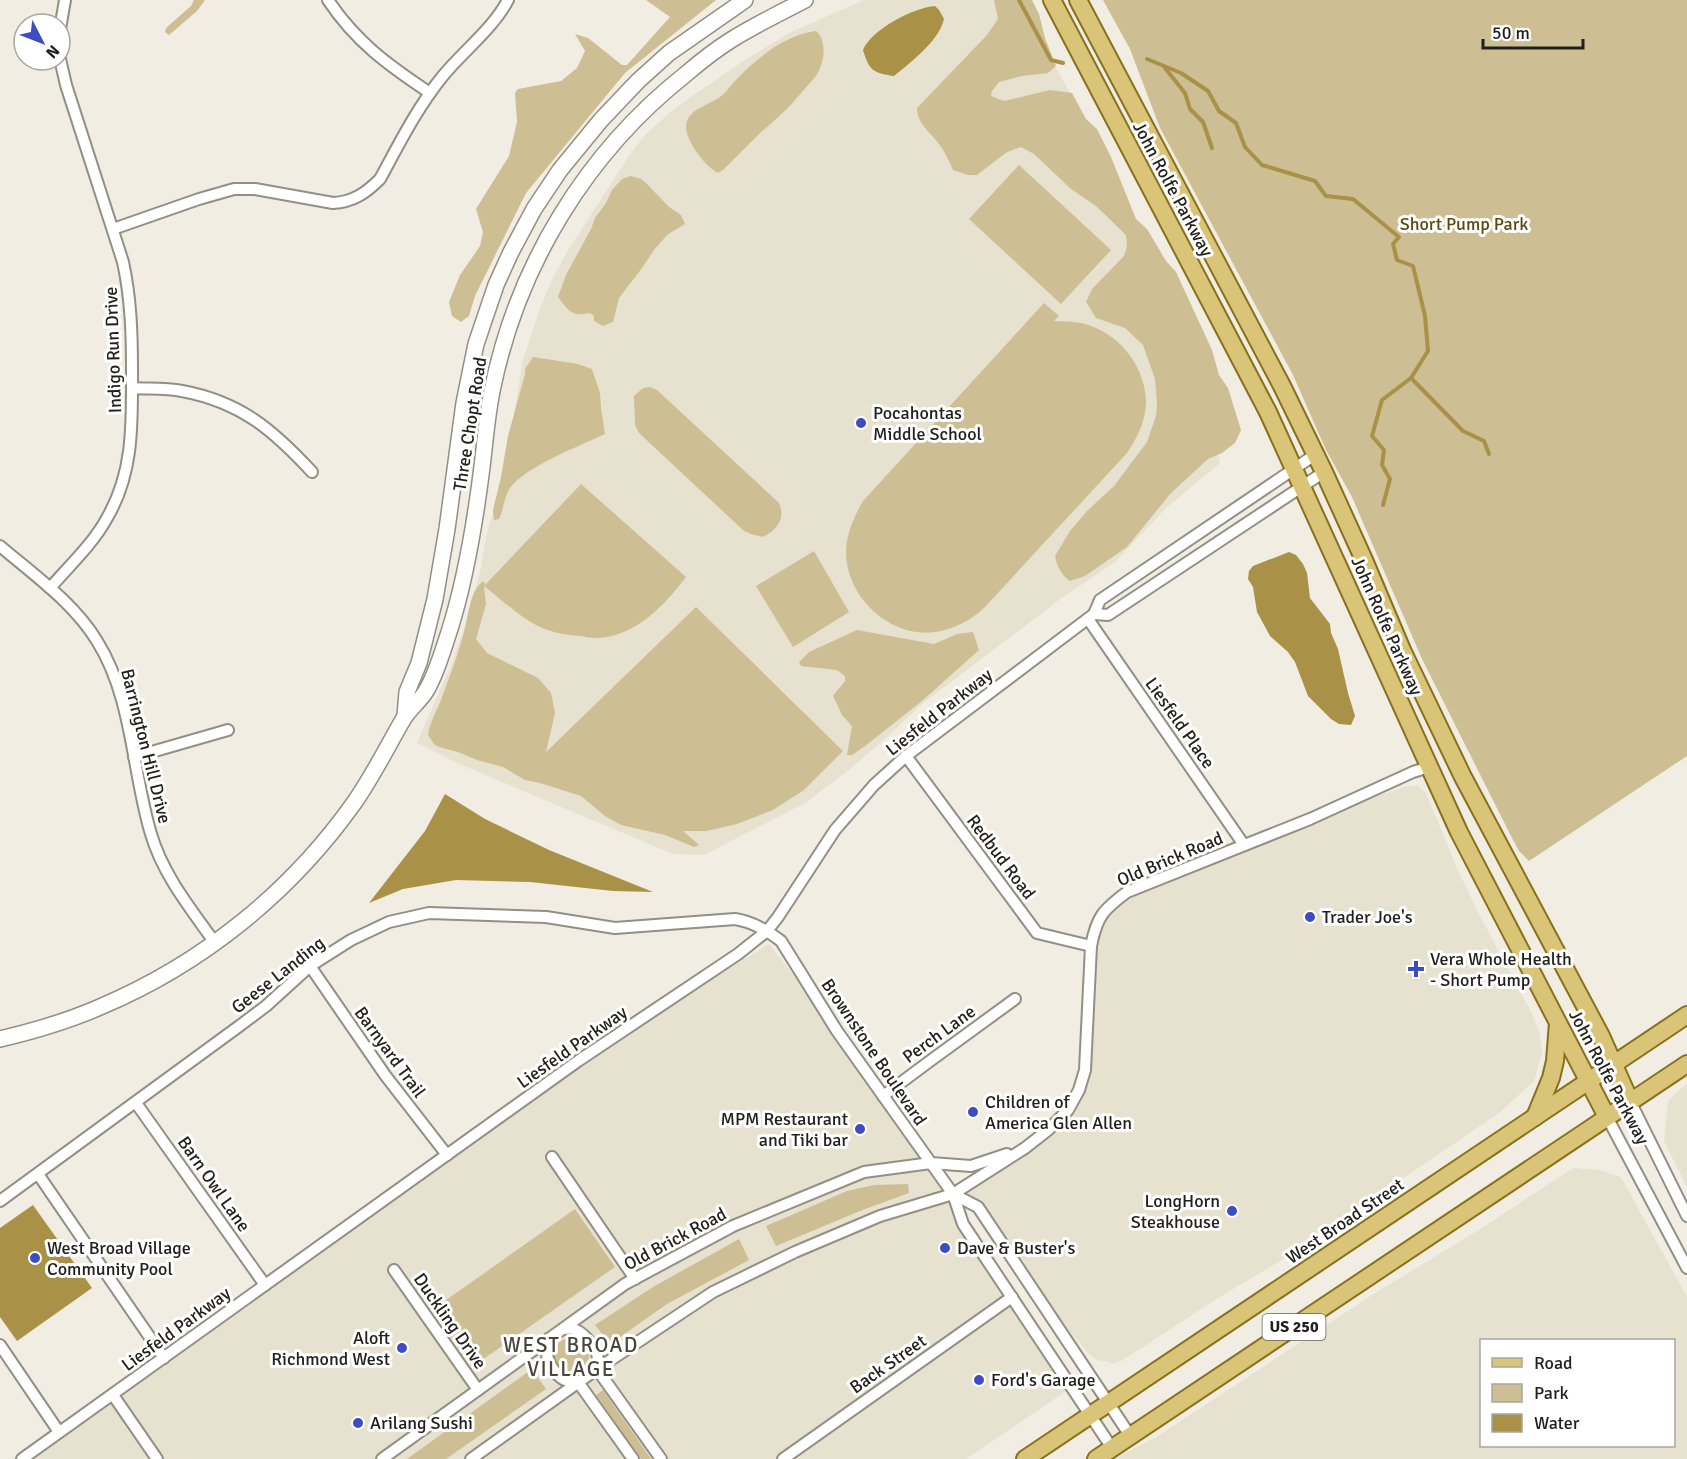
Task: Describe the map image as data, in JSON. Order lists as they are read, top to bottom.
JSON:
{
  "streets": {
    "main road": [
      "John Rolfe Parkway",
      "Three Chopt Road",
      "West Broad Street",
      "US 250"
    ],
    "street": [
      "Indigo Run Drive",
      "Liesfeld Parkway",
      "Liesfeld Place",
      "Barrington Hill Drive",
      "Redbud Road",
      "Old Brick Road",
      "Geese Landing",
      "Perch Lane",
      "Barnyard Trail",
      "Brownstone Boulevard",
      "Barn Owl Lane",
      "Duckling Drive",
      "Back Street"
    ]
  },
  "crossings": [
    ["John Rolfe Parkway", "Liesfeld Parkway"],
    ["John Rolfe Parkway", "Old Brick Road"],
    ["John Rolfe Parkway", "West Broad Street"],
    ["John Rolfe Parkway", "US 250"],
    ["Indigo Run Drive", "Barrington Hill Drive"],
    ["Three Chopt Road", "Barrington Hill Drive"],
    ["Liesfeld Parkway", "Liesfeld Place"],
    ["Liesfeld Parkway", "Redbud Road"],
    ["Liesfeld Parkway", "Geese Landing"],
    ["Liesfeld Parkway", "Barnyard Trail"],
    ["Liesfeld Parkway", "Brownstone Boulevard"],
    ["Liesfeld Parkway", "Barn Owl Lane"],
    ["Liesfeld Place", "Old Brick Road"],
    ["Redbud Road", "Old Brick Road"],
    ["Old Brick Road", "Brownstone Boulevard"],
    ["Old Brick Road", "Duckling Drive"],
    ["Geese Landing", "Barnyard Trail"],
    ["Geese Landing", "Brownstone Boulevard"],
    ["Geese Landing", "Barn Owl Lane"],
    ["Perch Lane", "Brownstone Boulevard"],
    ["Brownstone Boulevard", "West Broad Street"],
    ["Brownstone Boulevard", "US 250"],
    ["Brownstone Boulevard", "Back Street"]
  ],
  "districts": ["WEST BROAD VILLAGE"],
  "parks": ["Short Pump Park"],
  "places": {
    "other": [
      "Pocahontas Middle School",
      "Trader Joe's",
      "Children of America Glen Allen",
      "MPM Restaurant and Tiki bar",
      "LongHorn Steakhouse",
      "Dave & Buster's",
      "West Broad Village Community Pool",
      "Aloft Richmond West",
      "Ford's Garage",
      "Arilang Sushi"
    ],
    "health": ["Vera Whole Health - Short Pump"]
  },
  "legend": ["Road", "Park", "Water"],
  "scale_bar": "50 m",
  "north": "bottom right"
}
